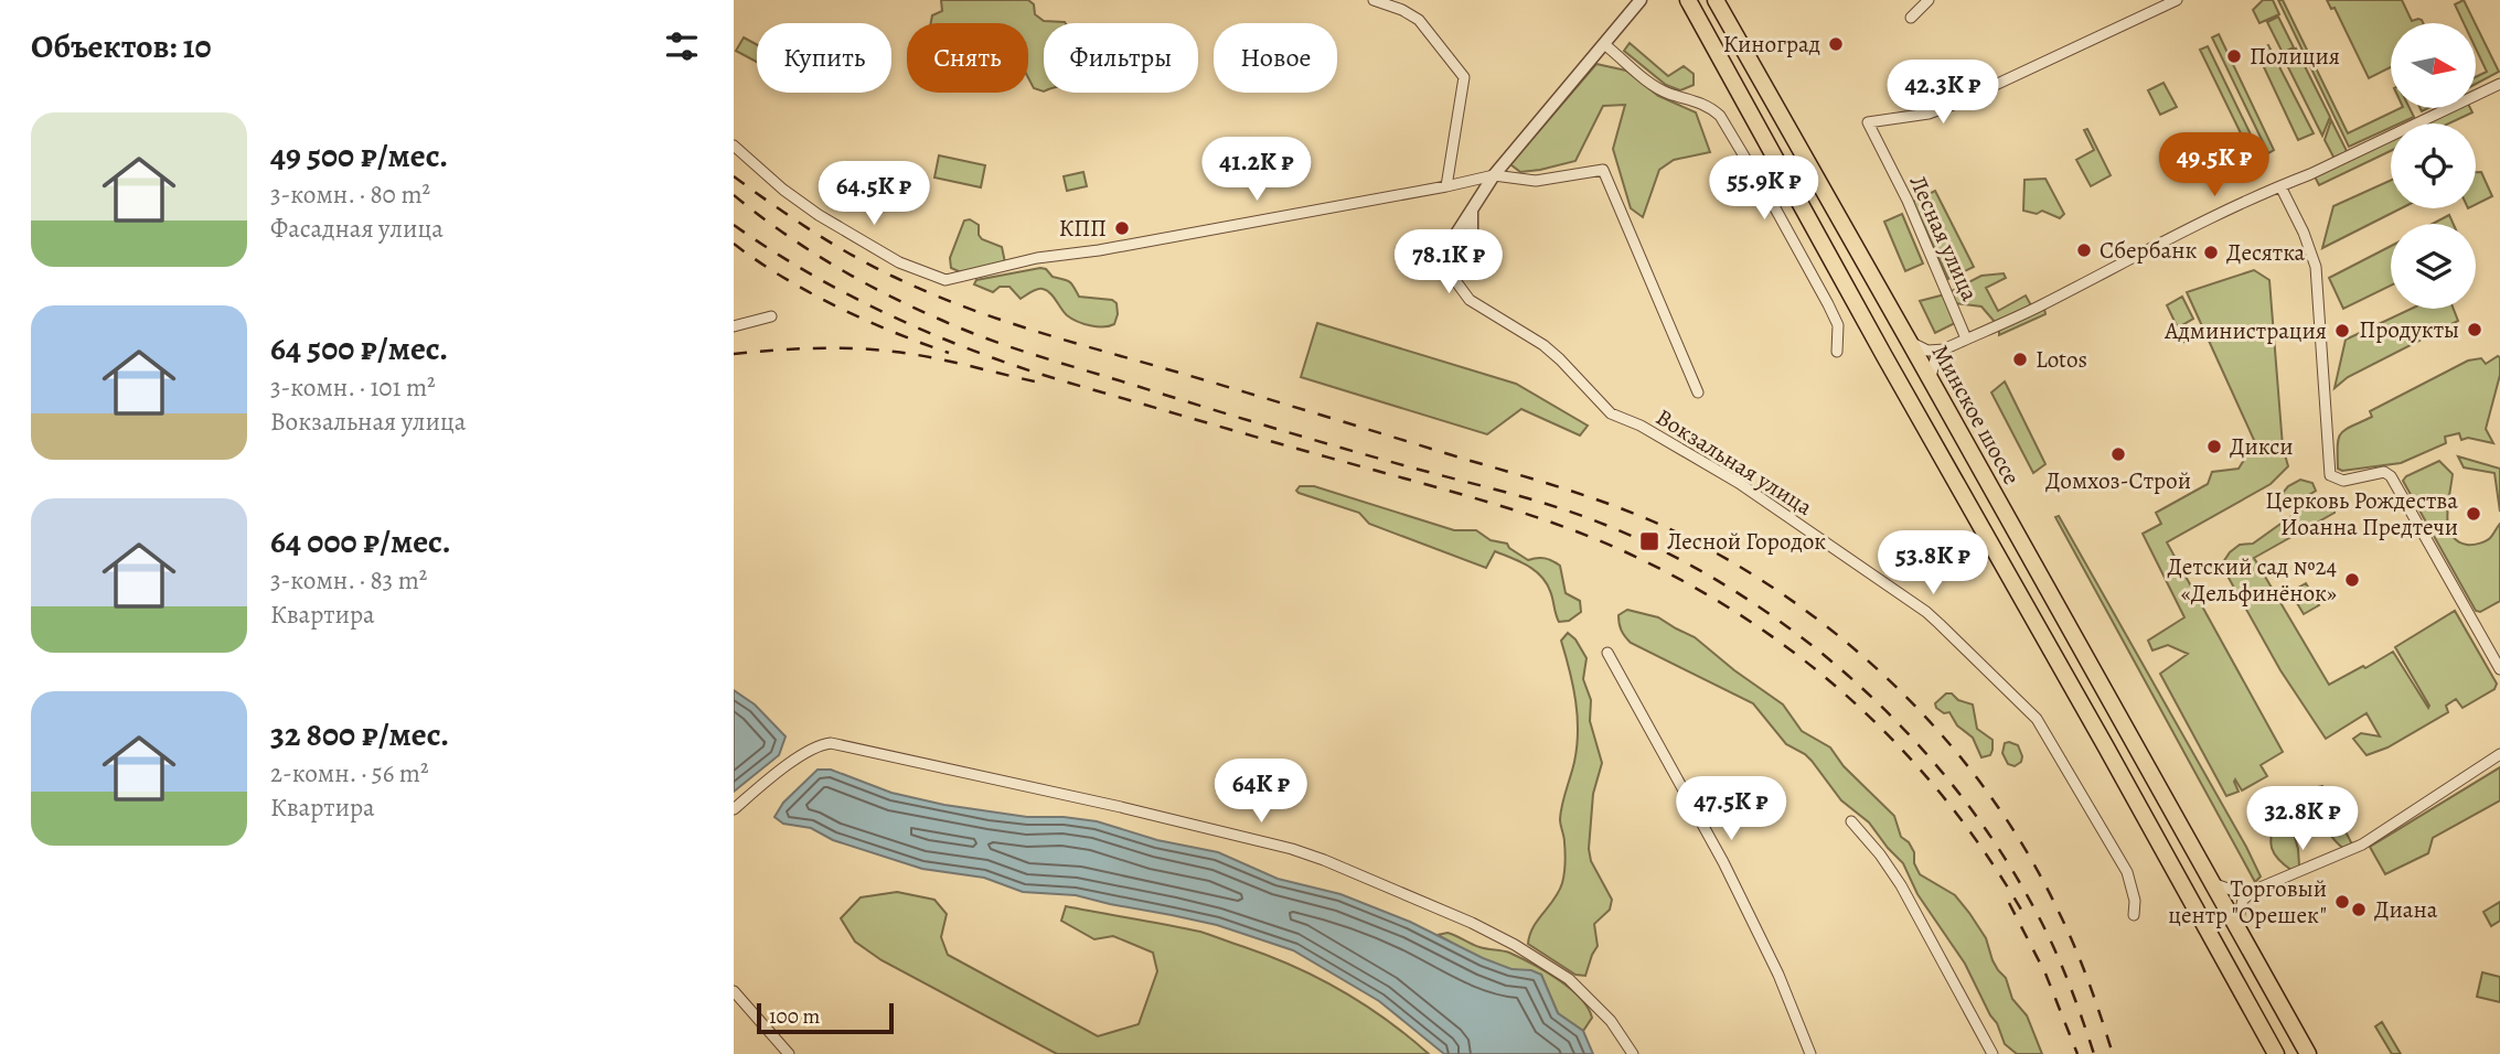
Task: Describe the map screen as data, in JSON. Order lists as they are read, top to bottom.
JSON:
{
  "streets": {
    "highway": ["Минское шоссе"],
    "street": ["Лесная улица", "Вокзальная улица"]
  },
  "places": {
    "other": [
      "Киноград",
      "Полиция",
      "КПП",
      "Сбербанк",
      "Десятка",
      "Продукты",
      "Администрация",
      "Lotos",
      "Дикси",
      "Домхоз-Строй",
      "Церковь Рождества Иоанна Предтечи",
      "Детский сад №24 «Дельфинёнок»",
      "Торговый центр \"Орешек\"",
      "Диана"
    ],
    "transit": ["Лесной Городок"]
  },
  "scale_bar": "100 m",
  "north": "right",
  "page": {
    "heading": "Объектов: 10",
    "chip": [
      "Купить",
      "Снять",
      "Фильтры",
      "Новое"
    ],
    "price": [
      "42.3K ₽",
      "49.5K ₽",
      "41.2K ₽",
      "55.9K ₽",
      "64.5K ₽",
      "78.1K ₽",
      "53.8K ₽",
      "64K ₽",
      "47.5K ₽",
      "32.8K ₽"
    ],
    "list": [
      {
        "name": "49 500 ₽/мес.",
        "note": "3-комн. · 80 m² · Фасадная улица"
      },
      {
        "name": "64 500 ₽/мес.",
        "note": "3-комн. · 101 m² · Вокзальная улица"
      },
      {
        "name": "64 000 ₽/мес.",
        "note": "3-комн. · 83 m² · Квартира"
      },
      {
        "name": "32 800 ₽/мес.",
        "note": "2-комн. · 56 m² · Квартира"
      }
    ],
    "scale": "100 m"
  }
}
